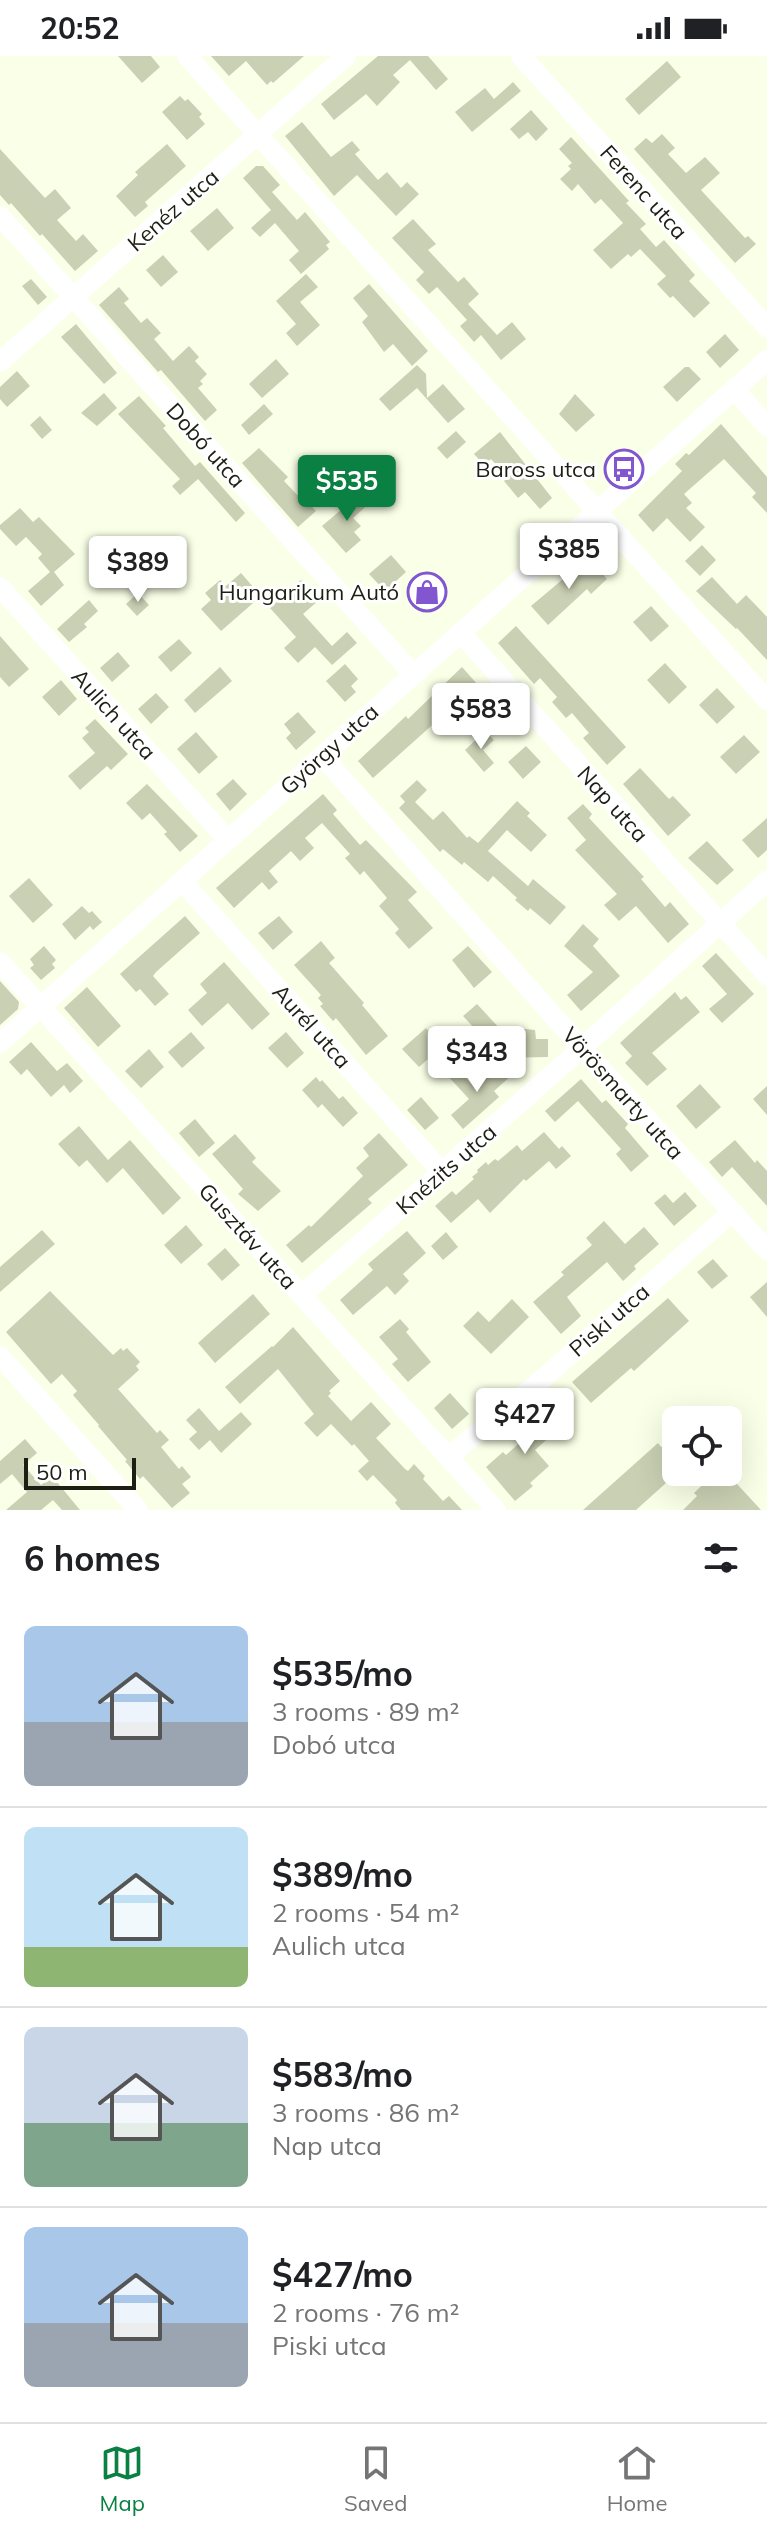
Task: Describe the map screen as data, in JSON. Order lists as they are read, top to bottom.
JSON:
{
  "streets": {
    "street": [
      "Ferenc utca",
      "Kenéz utca",
      "Dobó utca",
      "Aulich utca",
      "György utca",
      "Nap utca",
      "Aurél utca",
      "Vörösmarty utca",
      "Knézits utca",
      "Gusztáv utca",
      "Piski utca"
    ]
  },
  "crossings": [
    ["Kenéz utca", "Dobó utca"],
    ["Dobó utca", "György utca"],
    ["Aulich utca", "György utca"],
    ["György utca", "Nap utca"],
    ["György utca", "Aurél utca"],
    ["György utca", "Vörösmarty utca"],
    ["György utca", "Gusztáv utca"],
    ["Nap utca", "Knézits utca"],
    ["Aurél utca", "Knézits utca"],
    ["Vörösmarty utca", "Knézits utca"],
    ["Vörösmarty utca", "Piski utca"],
    ["Knézits utca", "Gusztáv utca"],
    ["Gusztáv utca", "Piski utca"]
  ],
  "places": {
    "bus stop": ["Baross utca"],
    "shop": ["Hungarikum Autó"]
  },
  "scale_bar": "50 m",
  "page": {
    "status": "20:52",
    "price": [
      "$535",
      "$385",
      "$389",
      "$583",
      "$343",
      "$427"
    ],
    "scale": "50 m",
    "heading": "6 homes",
    "list": [
      {
        "name": "$535/mo",
        "note": "3 rooms · 89 m² · Dobó utca"
      },
      {
        "name": "$389/mo",
        "note": "2 rooms · 54 m² · Aulich utca"
      },
      {
        "name": "$583/mo",
        "note": "3 rooms · 86 m² · Nap utca"
      },
      {
        "name": "$427/mo",
        "note": "2 rooms · 76 m² · Piski utca"
      }
    ],
    "tabs": ["Map", "Saved", "Home"]
  }
}
